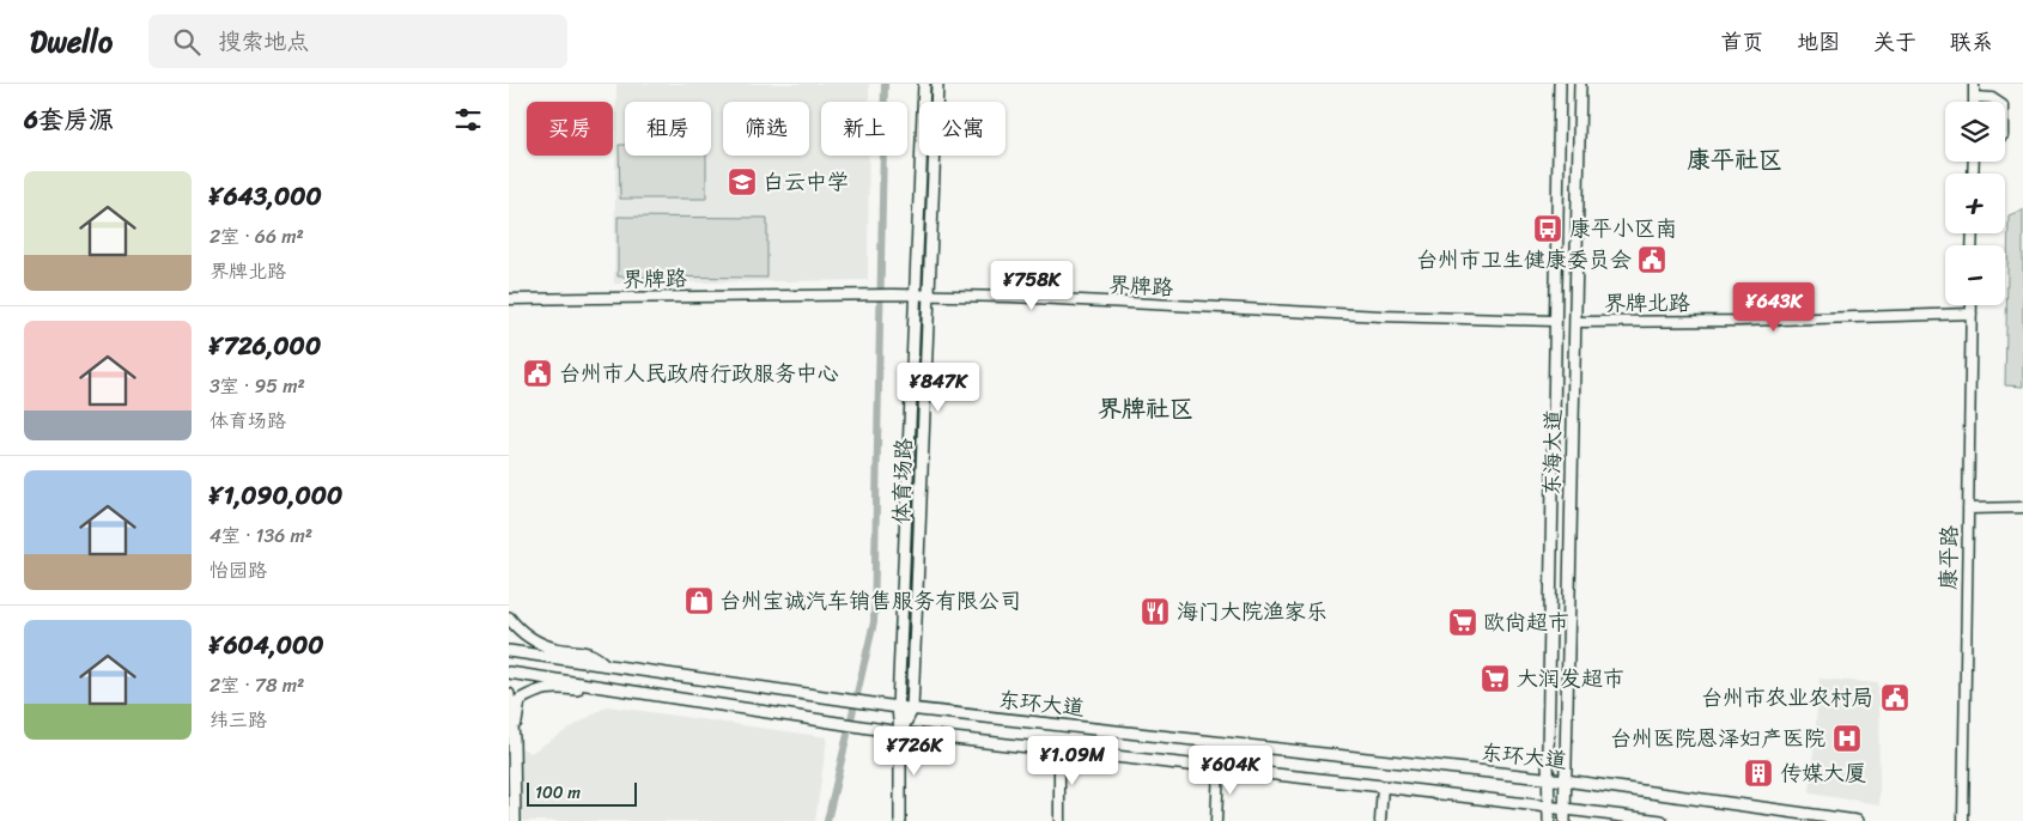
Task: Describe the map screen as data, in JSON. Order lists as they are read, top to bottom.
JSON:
{
  "streets": {
    "main road": ["东海大道", "体育场路", "东环大道"],
    "street": ["界牌路", "界牌北路", "康平路"]
  },
  "crossings": [
    ["界牌路", "东海大道"],
    ["界牌路", "体育场路"],
    ["界牌北路", "东海大道"],
    ["界牌北路", "康平路"],
    ["东海大道", "东环大道"],
    ["体育场路", "东环大道"]
  ],
  "districts": ["康平社区", "界牌社区"],
  "places": {
    "school or university": ["白云中学"],
    "bus stop": ["康平小区南"],
    "public building": ["台州市卫生健康委员会", "台州市人民政府行政服务中心", "台州市农业农村局"],
    "shop": ["台州宝诚汽车销售服务有限公司"],
    "restaurant": ["海门大院渔家乐"],
    "supermarket": ["欧尚超市", "大润发超市"],
    "hospital": ["台州医院恩泽妇产医院"],
    "building": ["传媒大厦"]
  },
  "scale_bar": "100 m",
  "page": {
    "header": "Dwello",
    "search": "搜索地点",
    "nav": [
      "首页",
      "地图",
      "关于",
      "联系"
    ],
    "heading": "6套房源",
    "map_buttons": ["+", "−"],
    "chip": [
      "买房",
      "租房",
      "筛选",
      "新上",
      "公寓"
    ],
    "list": [
      {
        "name": "¥643,000",
        "note": "2室 · 66 m² · 界牌北路"
      },
      {
        "name": "¥726,000",
        "note": "3室 · 95 m² · 体育场路"
      },
      {
        "name": "¥1,090,000",
        "note": "4室 · 136 m² · 怡园路"
      },
      {
        "name": "¥604,000",
        "note": "2室 · 78 m² · 纬三路"
      }
    ],
    "price": [
      "¥758K",
      "¥643K",
      "¥847K",
      "¥726K",
      "¥1.09M",
      "¥604K"
    ],
    "scale": "100 m"
  }
}
